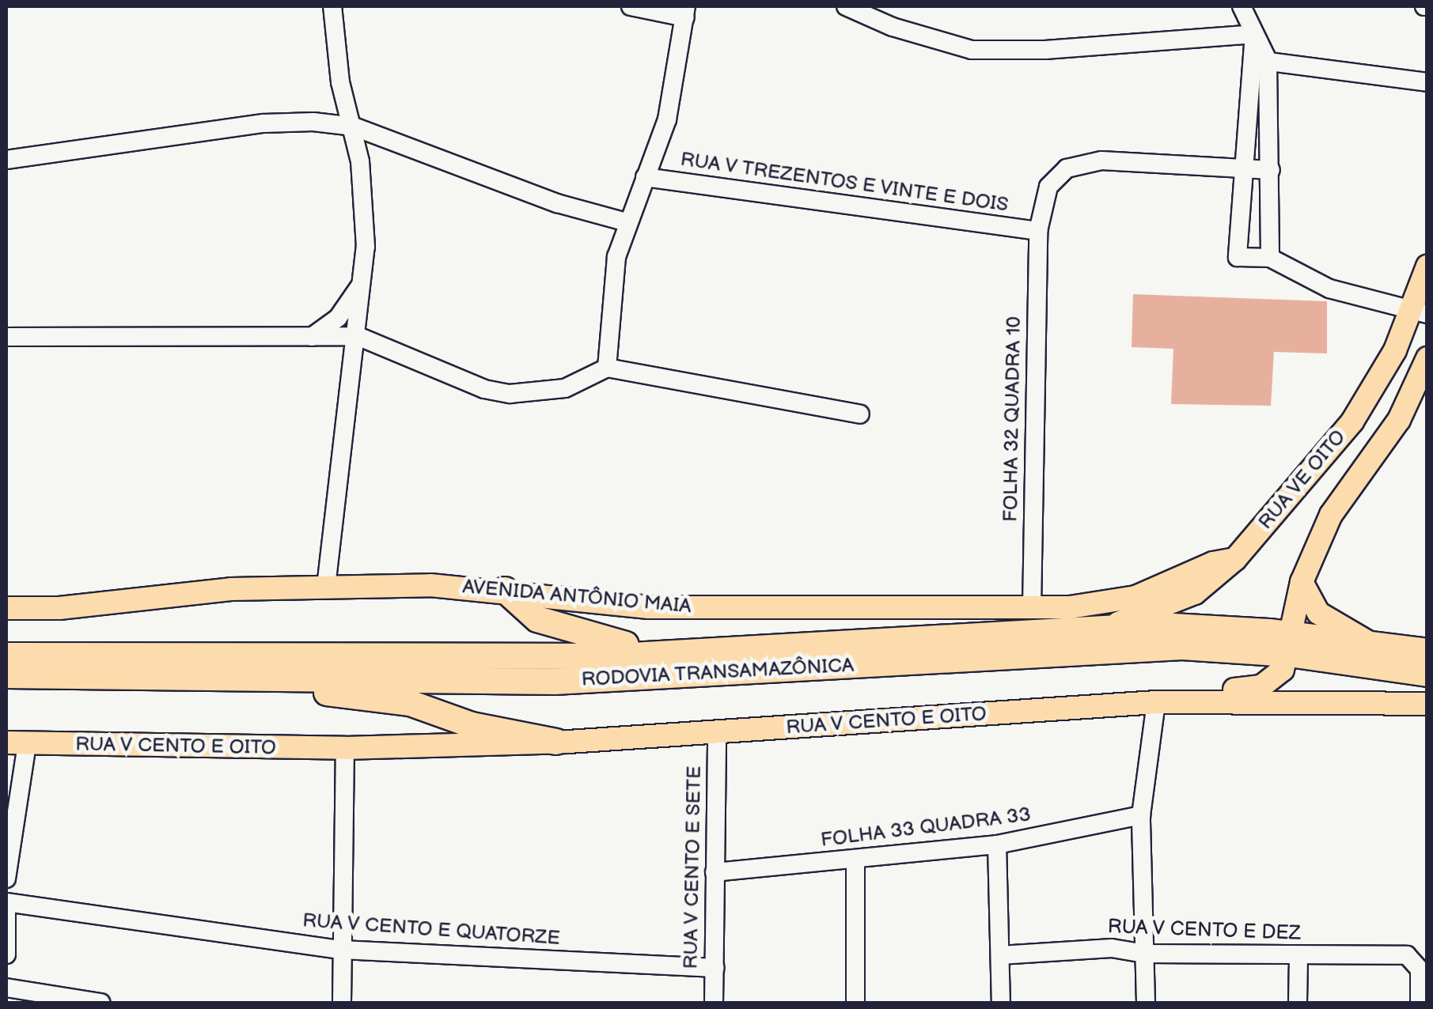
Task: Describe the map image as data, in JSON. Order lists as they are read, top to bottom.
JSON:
{
  "streets": {
    "highway": ["RODOVIA TRANSAMAZÔNICA"],
    "main road": ["RUA VE OITO", "AVENIDA ANTÔNIO MAIA", "RUA V CENTO E OITO"],
    "street": [
      "RUA V TREZENTOS E VINTE E DOIS",
      "FOLHA 32 QUADRA 10",
      "FOLHA 33 QUADRA 33",
      "RUA V CENTO E SETE",
      "RUA V CENTO E QUATORZE",
      "RUA V CENTO E DEZ"
    ]
  },
  "crossings": [
    ["RUA V TREZENTOS E VINTE E DOIS", "FOLHA 32 QUADRA 10"],
    ["FOLHA 32 QUADRA 10", "AVENIDA ANTÔNIO MAIA"],
    ["RUA VE OITO", "AVENIDA ANTÔNIO MAIA"],
    ["RUA VE OITO", "RODOVIA TRANSAMAZÔNICA"],
    ["RUA V CENTO E OITO", "RUA V CENTO E SETE"],
    ["FOLHA 33 QUADRA 33", "RUA V CENTO E SETE"],
    ["RUA V CENTO E SETE", "RUA V CENTO E QUATORZE"]
  ]
}
